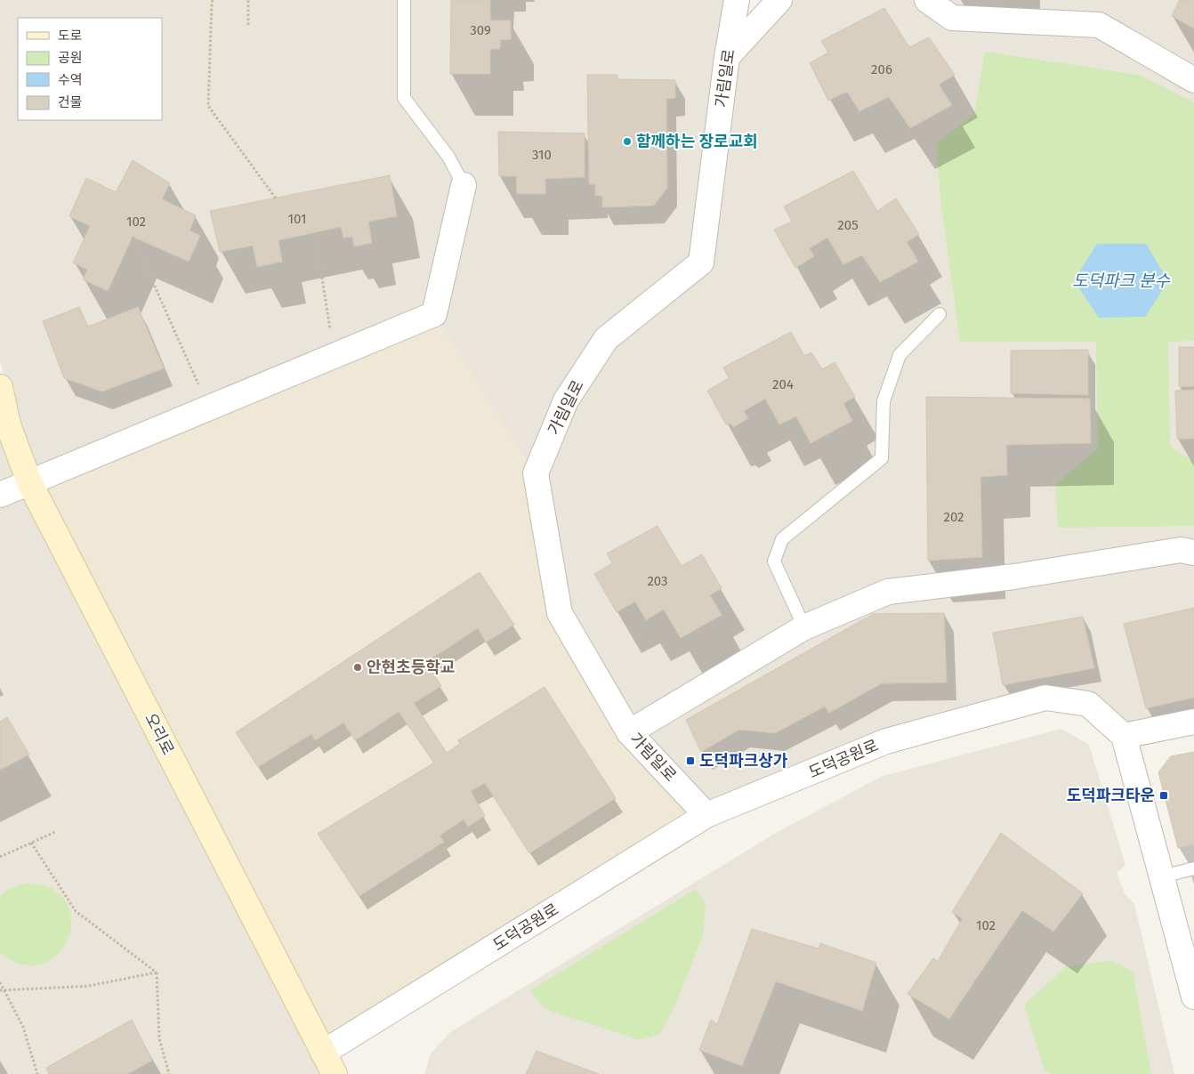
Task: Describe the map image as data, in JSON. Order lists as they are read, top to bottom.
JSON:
{
  "streets": {
    "main road": ["오리로"],
    "street": ["가림일로", "도덕공원로"]
  },
  "crossings": [
    ["가림일로", "도덕공원로"],
    ["오리로", "도덕공원로"]
  ],
  "water": ["도덕파크 분수"],
  "places": {
    "other": ["함께하는 장로교회", "안현초등학교"],
    "transit": ["도덕파크상가", "도덕파크타운"]
  },
  "house_numbers": [
    "309",
    "206",
    "310",
    "101",
    "102",
    "205",
    "204",
    "202",
    "203",
    "102"
  ],
  "legend": [
    "도로",
    "공원",
    "수역",
    "건물"
  ]
}
